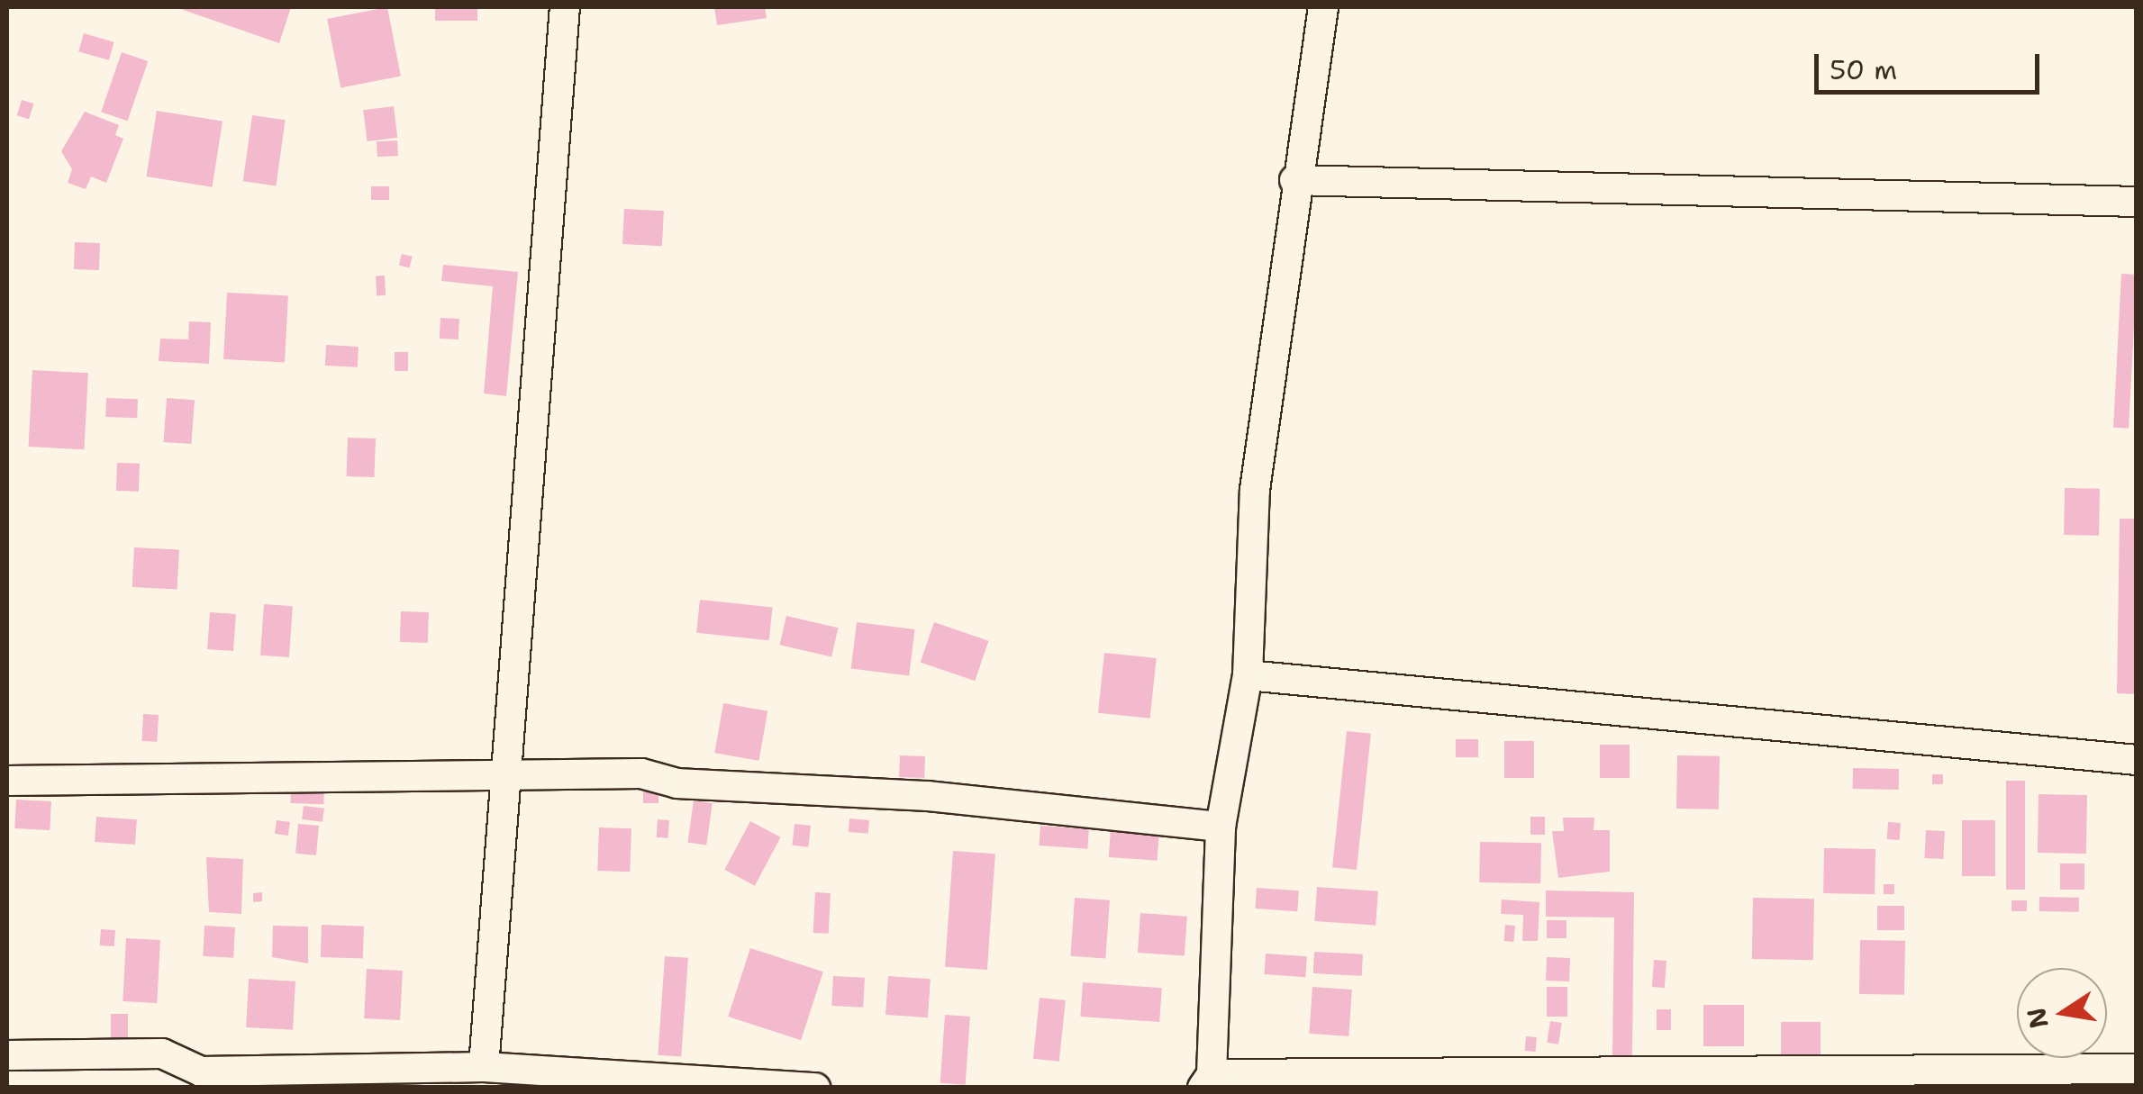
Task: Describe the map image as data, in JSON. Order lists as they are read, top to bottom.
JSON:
{
  "scale_bar": "50 m",
  "north": "left"
}
